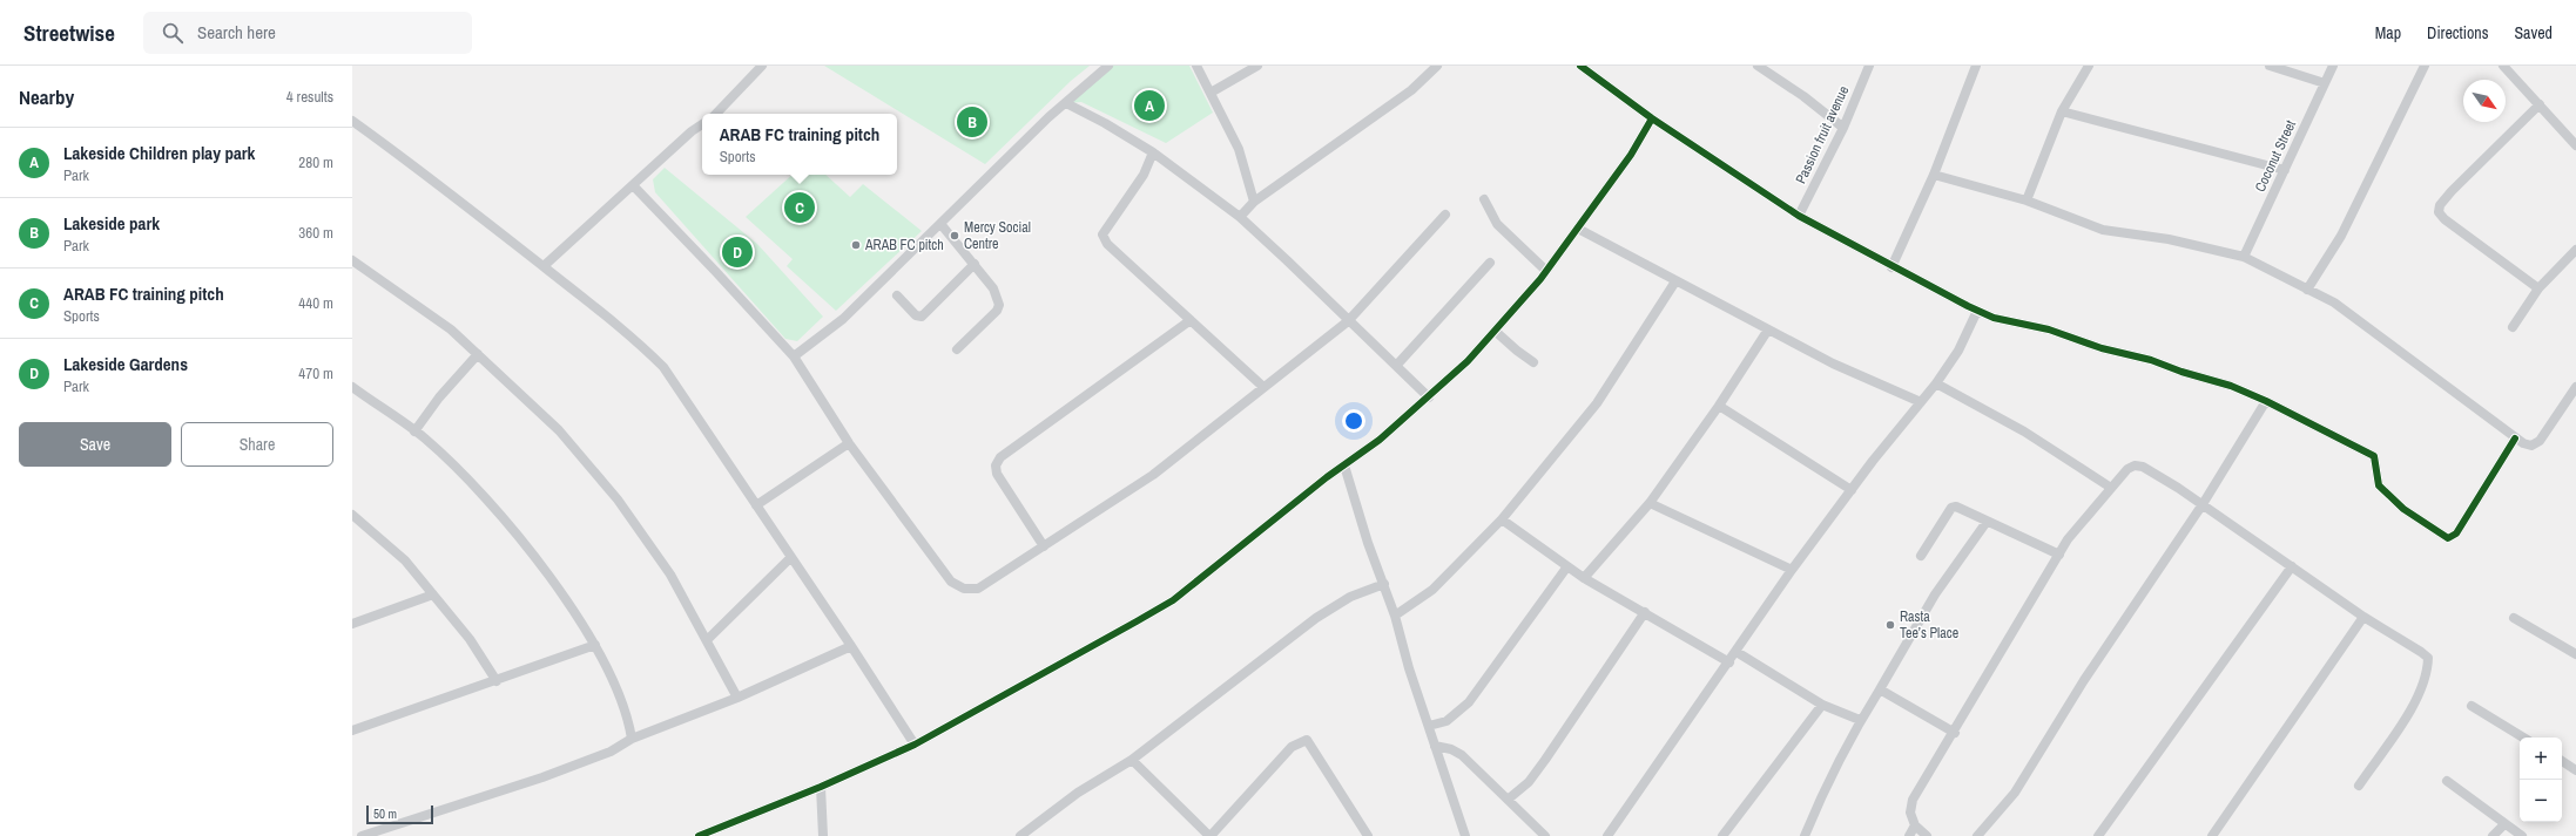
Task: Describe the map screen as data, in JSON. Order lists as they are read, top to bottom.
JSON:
{
  "streets": {
    "street": ["Passion fruit avenue", "Coconut Street"]
  },
  "places": ["Mercy Social Centre", "ARAB FC pitch", "Rasta Tee’s Place"],
  "scale_bar": "50 m",
  "north": "bottom right",
  "page": {
    "header": "Streetwise",
    "search": "Search here",
    "nav": ["Map", "Directions", "Saved"],
    "heading": ["Nearby", "4 results"],
    "pins": [
      "A",
      "B",
      "C",
      "D"
    ],
    "popup": ["ARAB FC training pitch", "Sports"],
    "list": [
      {
        "mark": "A",
        "name": "Lakeside Children play park",
        "note": "Park",
        "value": "280 m"
      },
      {
        "mark": "B",
        "name": "Lakeside park",
        "note": "Park",
        "value": "360 m"
      },
      {
        "mark": "C",
        "name": "ARAB FC training pitch",
        "note": "Sports",
        "value": "440 m"
      },
      {
        "mark": "D",
        "name": "Lakeside Gardens",
        "note": "Park",
        "value": "470 m"
      }
    ],
    "buttons": ["Save", "Share"],
    "map_buttons": ["+", "−"],
    "scale": "50 m"
  }
}
